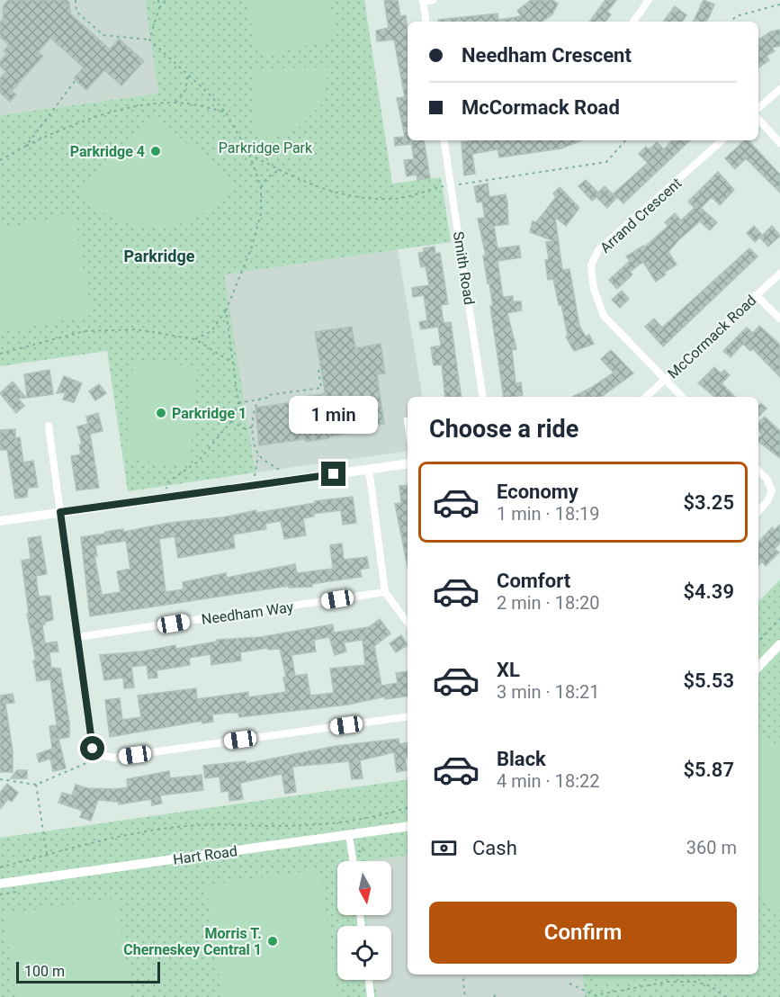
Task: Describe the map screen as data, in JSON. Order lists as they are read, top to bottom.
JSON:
{
  "streets": {
    "street": [
      "Arrand Crescent",
      "Smith Road",
      "McCormack Road",
      "Needham Way",
      "Hart Road"
    ]
  },
  "crossings": [
    ["Arrand Crescent", "McCormack Road"]
  ],
  "districts": ["Parkridge"],
  "parks": ["Parkridge Park"],
  "places": ["Parkridge 4", "Parkridge 1", "Morris T. Cherneskey Central 1"],
  "scale_bar": "100 m",
  "north": "bottom",
  "page": {
    "banner": ["Needham Crescent", "McCormack Road"],
    "bubble": "1 min",
    "heading": "Choose a ride",
    "list": [
      {
        "name": "Economy",
        "note": "1 min · 18:19",
        "value": "$3.25"
      },
      {
        "name": "Comfort",
        "note": "2 min · 18:20",
        "value": "$4.39"
      },
      {
        "name": "XL",
        "note": "3 min · 18:21",
        "value": "$5.53"
      },
      {
        "name": "Black",
        "note": "4 min · 18:22",
        "value": "$5.87"
      }
    ],
    "pay": ["Cash", "360 m"],
    "buttons": "Confirm",
    "scale": "100 m"
  }
}
